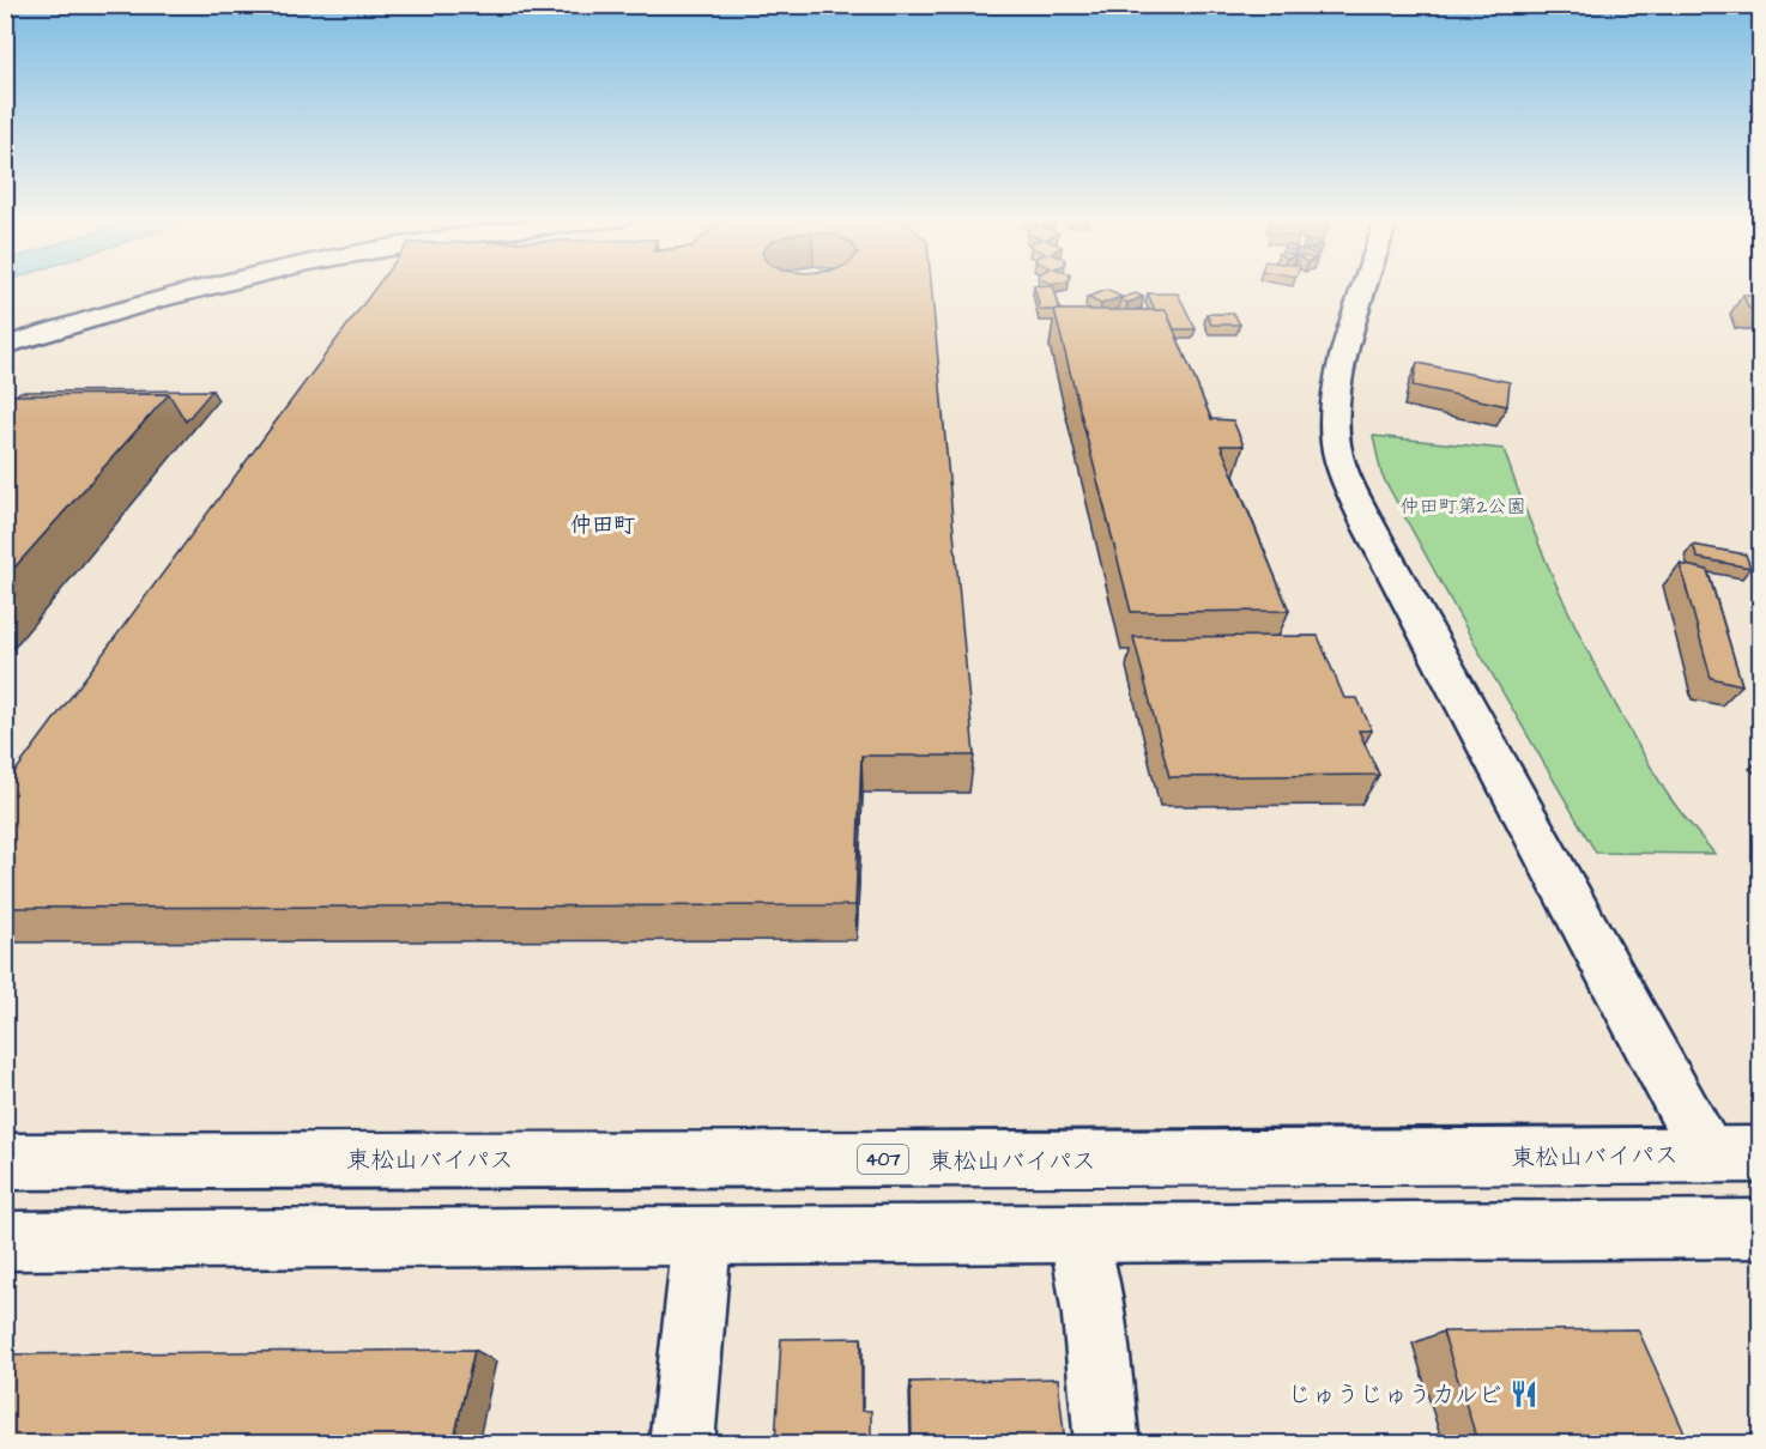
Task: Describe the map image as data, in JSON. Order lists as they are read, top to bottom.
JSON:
{
  "streets": {
    "main road": ["東松山バイパス", "407"]
  },
  "districts": ["仲田町"],
  "parks": ["仲田町第2公園"],
  "places": {
    "restaurant": ["じゅうじゅうカルビ"]
  }
}
